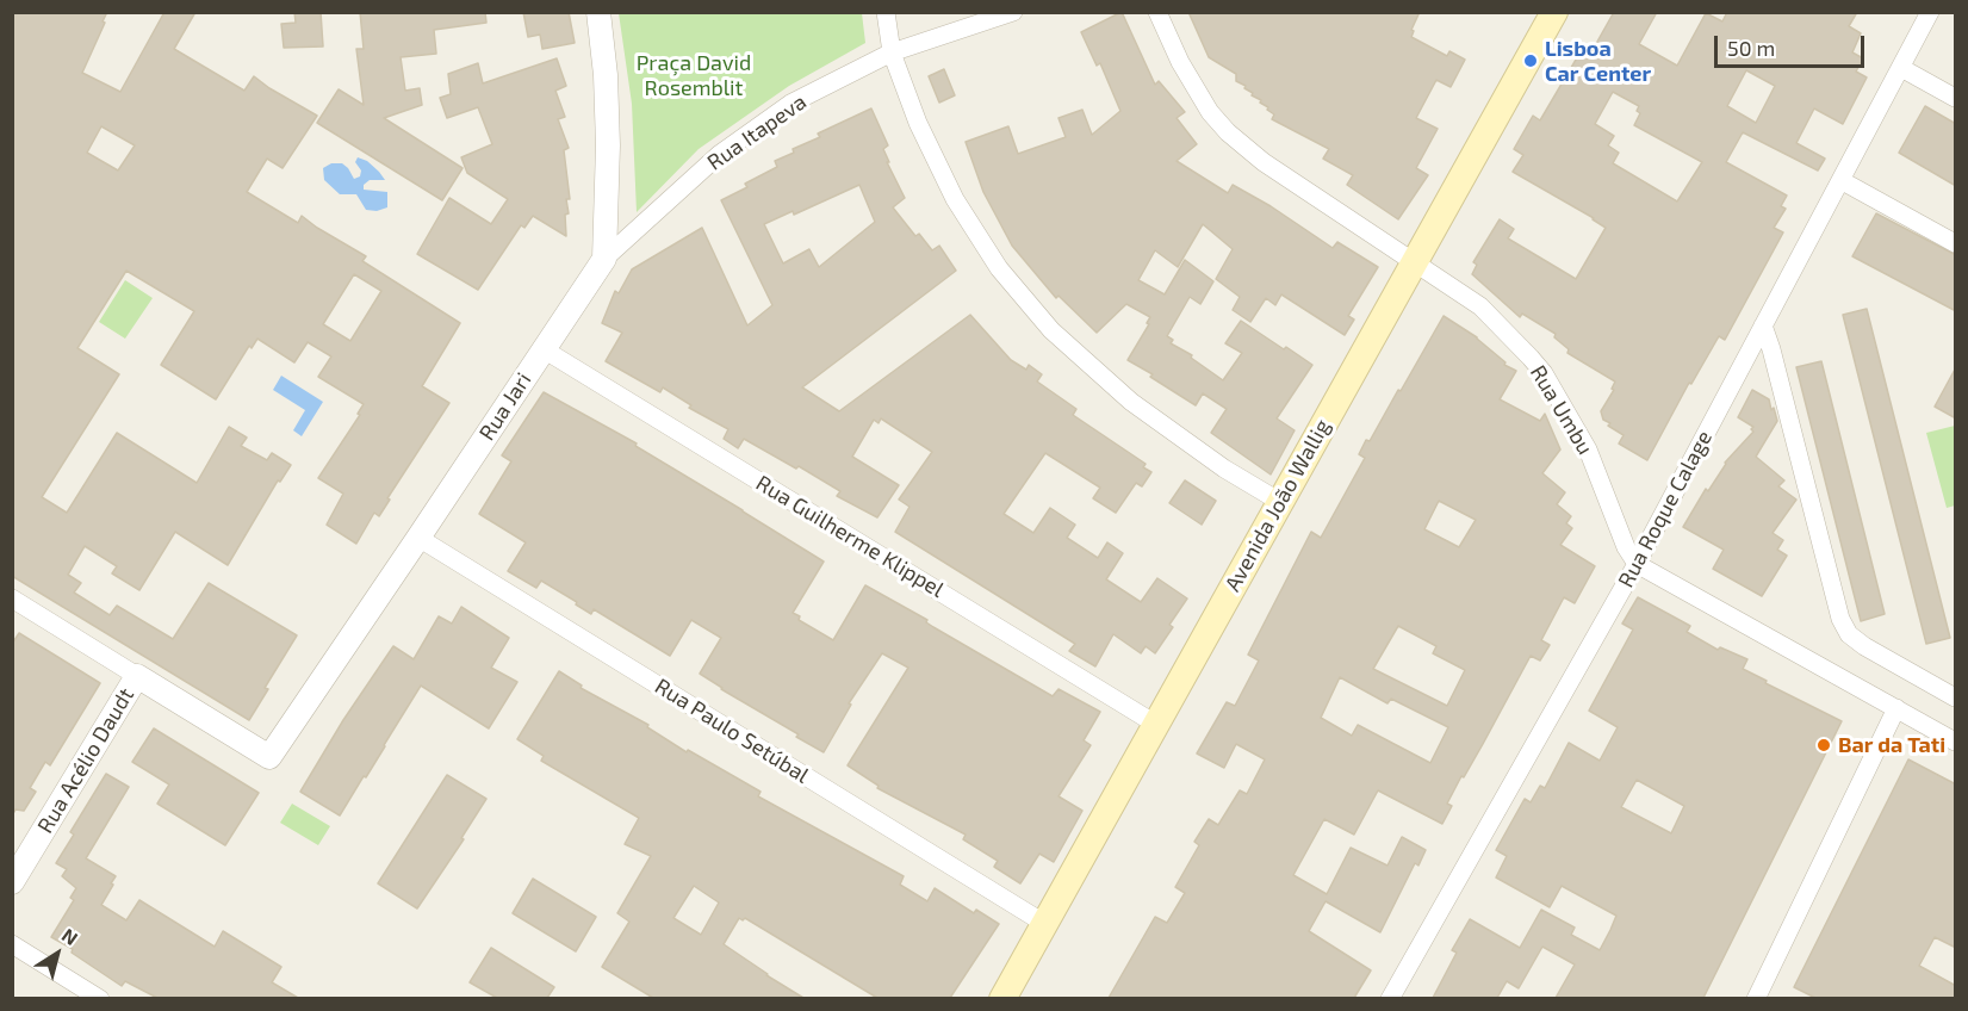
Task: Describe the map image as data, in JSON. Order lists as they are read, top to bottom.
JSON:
{
  "streets": {
    "main road": ["Avenida João Wallig"],
    "street": [
      "Rua Itapeva",
      "Rua Jari",
      "Rua Umbu",
      "Rua Roque Calage",
      "Rua Guilherme Klippel",
      "Rua Paulo Setúbal",
      "Rua Acélio Daudt"
    ]
  },
  "crossings": [
    ["Rua Itapeva", "Rua Jari"],
    ["Rua Jari", "Rua Guilherme Klippel"],
    ["Rua Jari", "Rua Paulo Setúbal"],
    ["Rua Jari", "Rua Acélio Daudt"],
    ["Rua Umbu", "Avenida João Wallig"],
    ["Rua Umbu", "Rua Roque Calage"],
    ["Avenida João Wallig", "Rua Guilherme Klippel"],
    ["Avenida João Wallig", "Rua Paulo Setúbal"]
  ],
  "parks": ["Praça David Rosemblit"],
  "places": ["Lisboa Car Center", "Bar da Tati"],
  "scale_bar": "50 m",
  "north": "top right"
}
